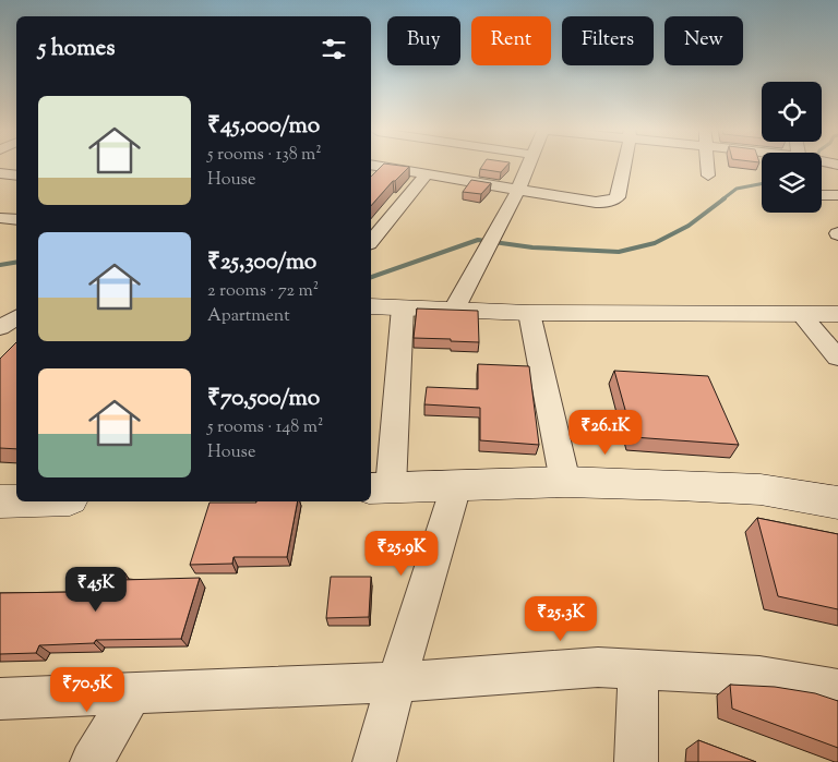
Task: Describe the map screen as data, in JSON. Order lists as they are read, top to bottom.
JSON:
{
  "page": {
    "chip": [
      "Buy",
      "Rent",
      "Filters",
      "New"
    ],
    "heading": "5 homes",
    "list": [
      {
        "name": "₹45,000/mo",
        "note": "5 rooms · 138 m² · House"
      },
      {
        "name": "₹25,300/mo",
        "note": "2 rooms · 72 m² · Apartment"
      },
      {
        "name": "₹70,500/mo",
        "note": "5 rooms · 148 m² · House"
      }
    ],
    "price": [
      "₹26.1K",
      "₹25.9K",
      "₹45K",
      "₹25.3K",
      "₹70.5K"
    ]
  }
}
